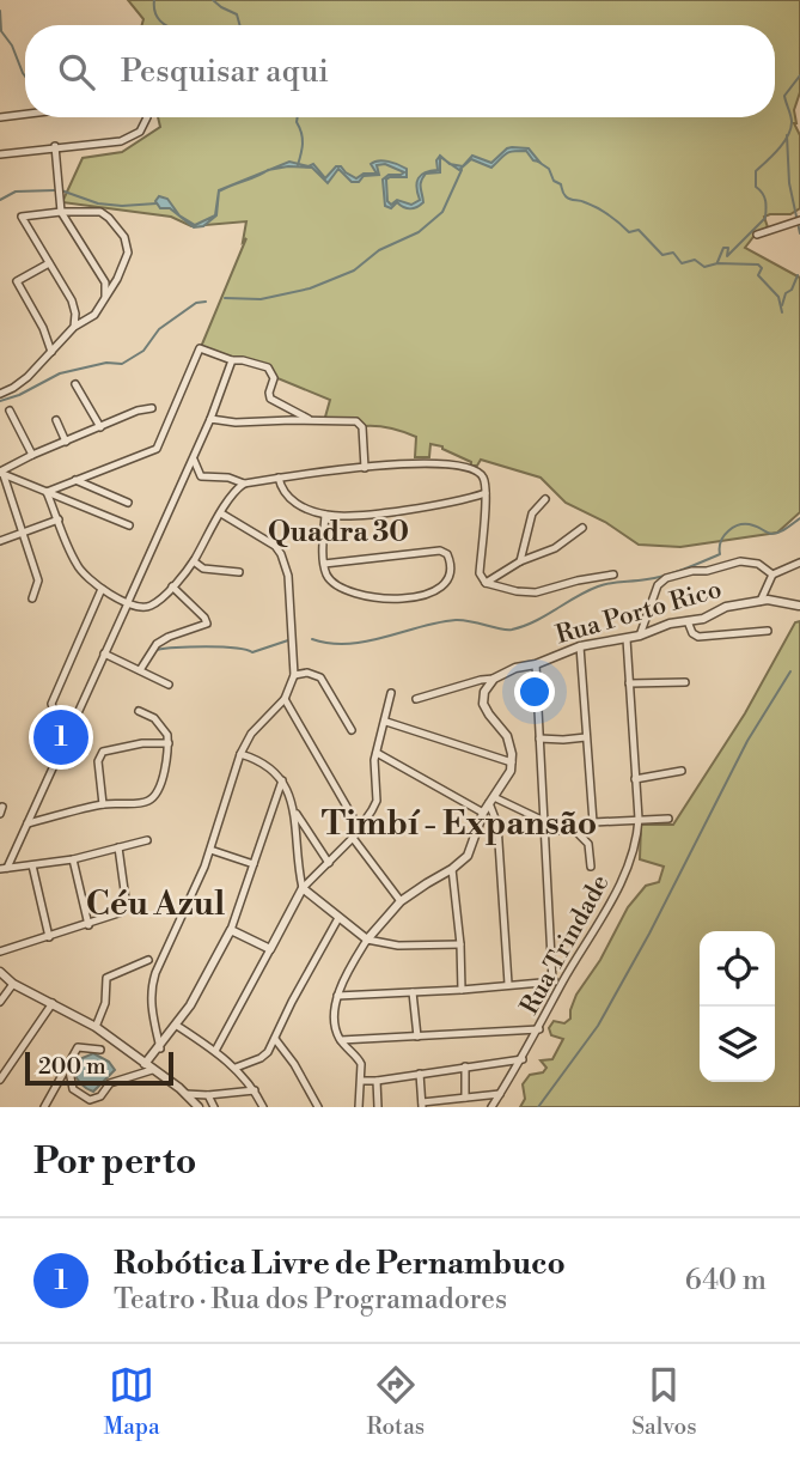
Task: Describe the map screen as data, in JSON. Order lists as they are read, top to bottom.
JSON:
{
  "streets": {
    "street": ["Rua Porto Rico", "Rua Trindade"]
  },
  "crossings": [
    ["Rua Porto Rico", "Rua Trindade"]
  ],
  "districts": ["Quadra 30", "Timbí - Expansão", "Céu Azul"],
  "scale_bar": "200 m",
  "page": {
    "search": "Pesquisar aqui",
    "pins": "1",
    "scale": "200 m",
    "heading": "Por perto",
    "list": [
      {
        "mark": "1",
        "name": "Robótica Livre de Pernambuco",
        "note": "Teatro · Rua dos Programadores",
        "value": "640 m"
      }
    ],
    "nav": ["Mapa", "Rotas", "Salvos"]
  }
}
